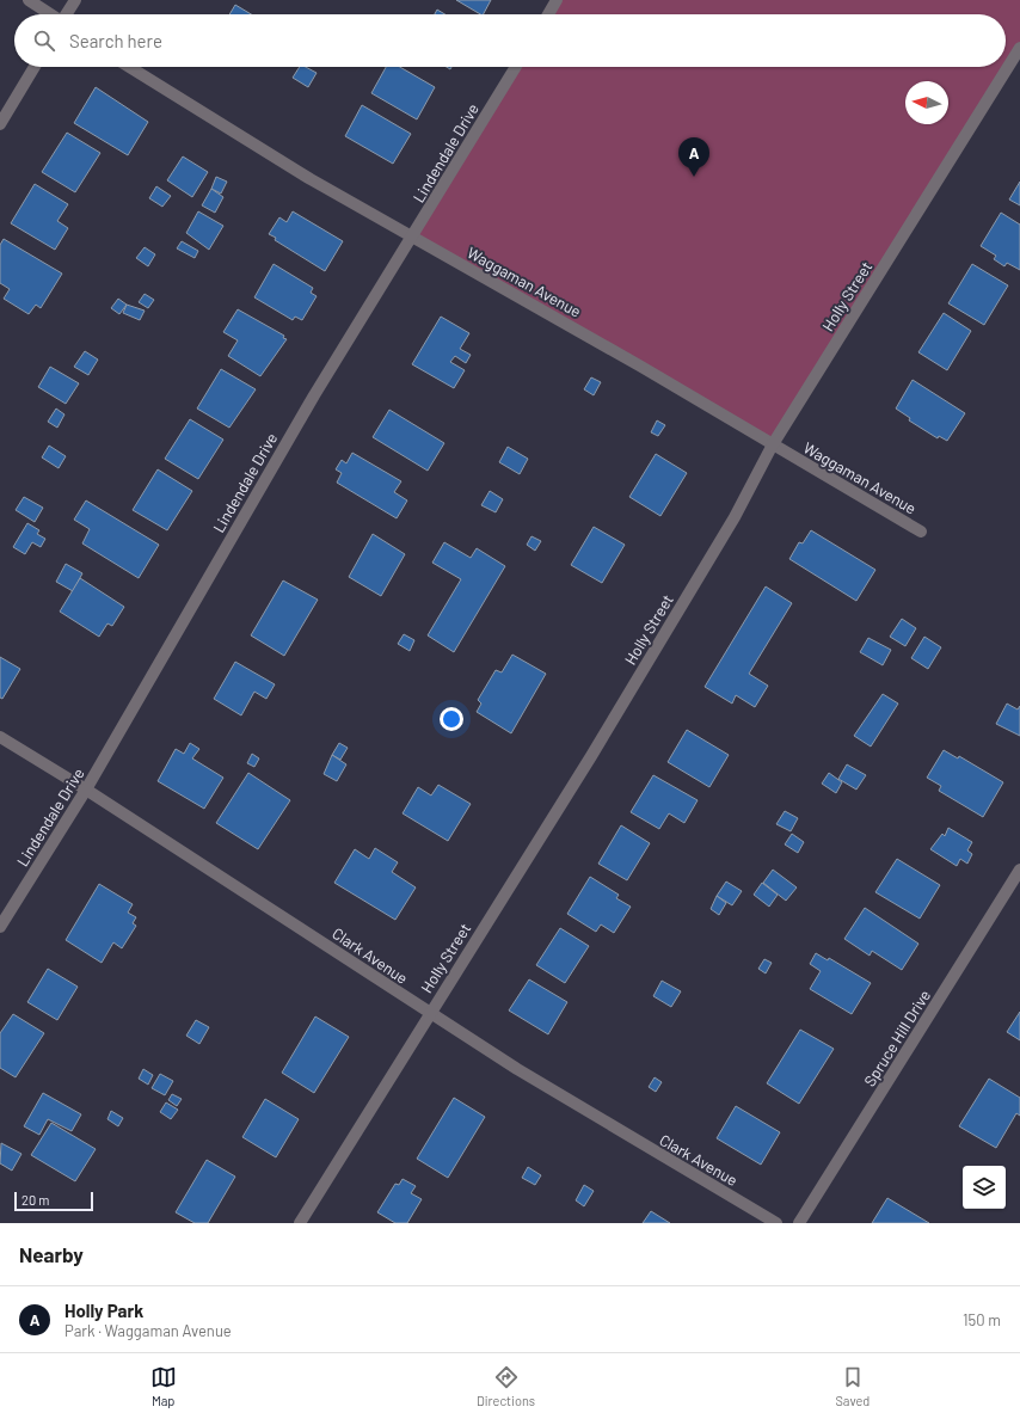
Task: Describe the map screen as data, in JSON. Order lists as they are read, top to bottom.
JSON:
{
  "streets": {
    "street": [
      "Lindendale Drive",
      "Waggaman Avenue",
      "Holly Street",
      "Clark Avenue",
      "Spruce Hill Drive"
    ]
  },
  "crossings": [
    ["Lindendale Drive", "Waggaman Avenue"],
    ["Lindendale Drive", "Clark Avenue"],
    ["Waggaman Avenue", "Holly Street"],
    ["Holly Street", "Clark Avenue"]
  ],
  "scale_bar": "20 m",
  "north": "left",
  "page": {
    "search": "Search here",
    "pins": "A",
    "scale": "20 m",
    "heading": "Nearby",
    "list": [
      {
        "mark": "A",
        "name": "Holly Park",
        "note": "Park · Waggaman Avenue",
        "value": "150 m"
      }
    ],
    "nav": ["Map", "Directions", "Saved"]
  }
}
